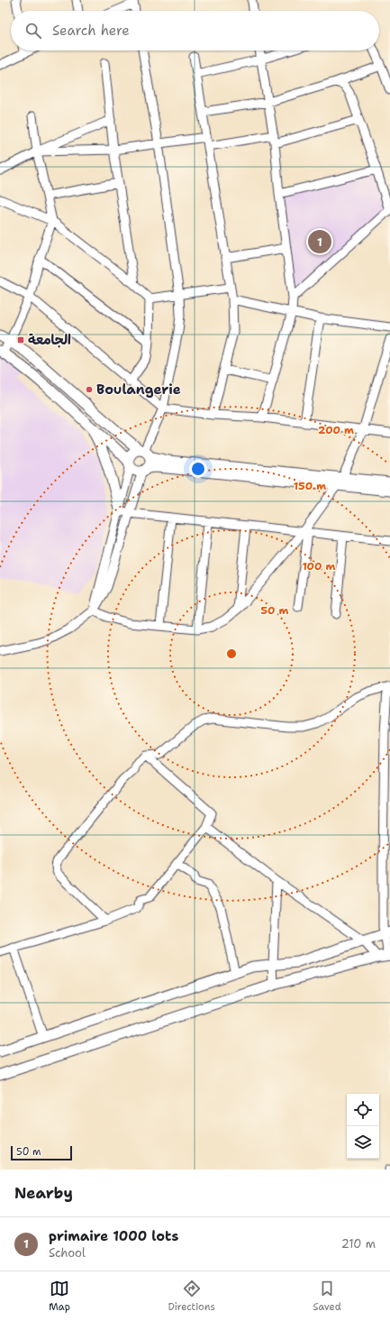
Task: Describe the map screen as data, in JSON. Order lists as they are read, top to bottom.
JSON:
{
  "places": {
    "transit": ["الجامعة"],
    "other": ["Boulangerie"]
  },
  "scale_bar": "50 m",
  "page": {
    "search": "Search here",
    "pins": "1",
    "scale": "50 m",
    "heading": "Nearby",
    "list": [
      {
        "mark": "1",
        "name": "primaire 1000 lots",
        "note": "School",
        "value": "210 m"
      }
    ],
    "nav": ["Map", "Directions", "Saved"]
  },
  "rings": [
    "200 m",
    "150 m",
    "100 m",
    "50 m"
  ]
}
